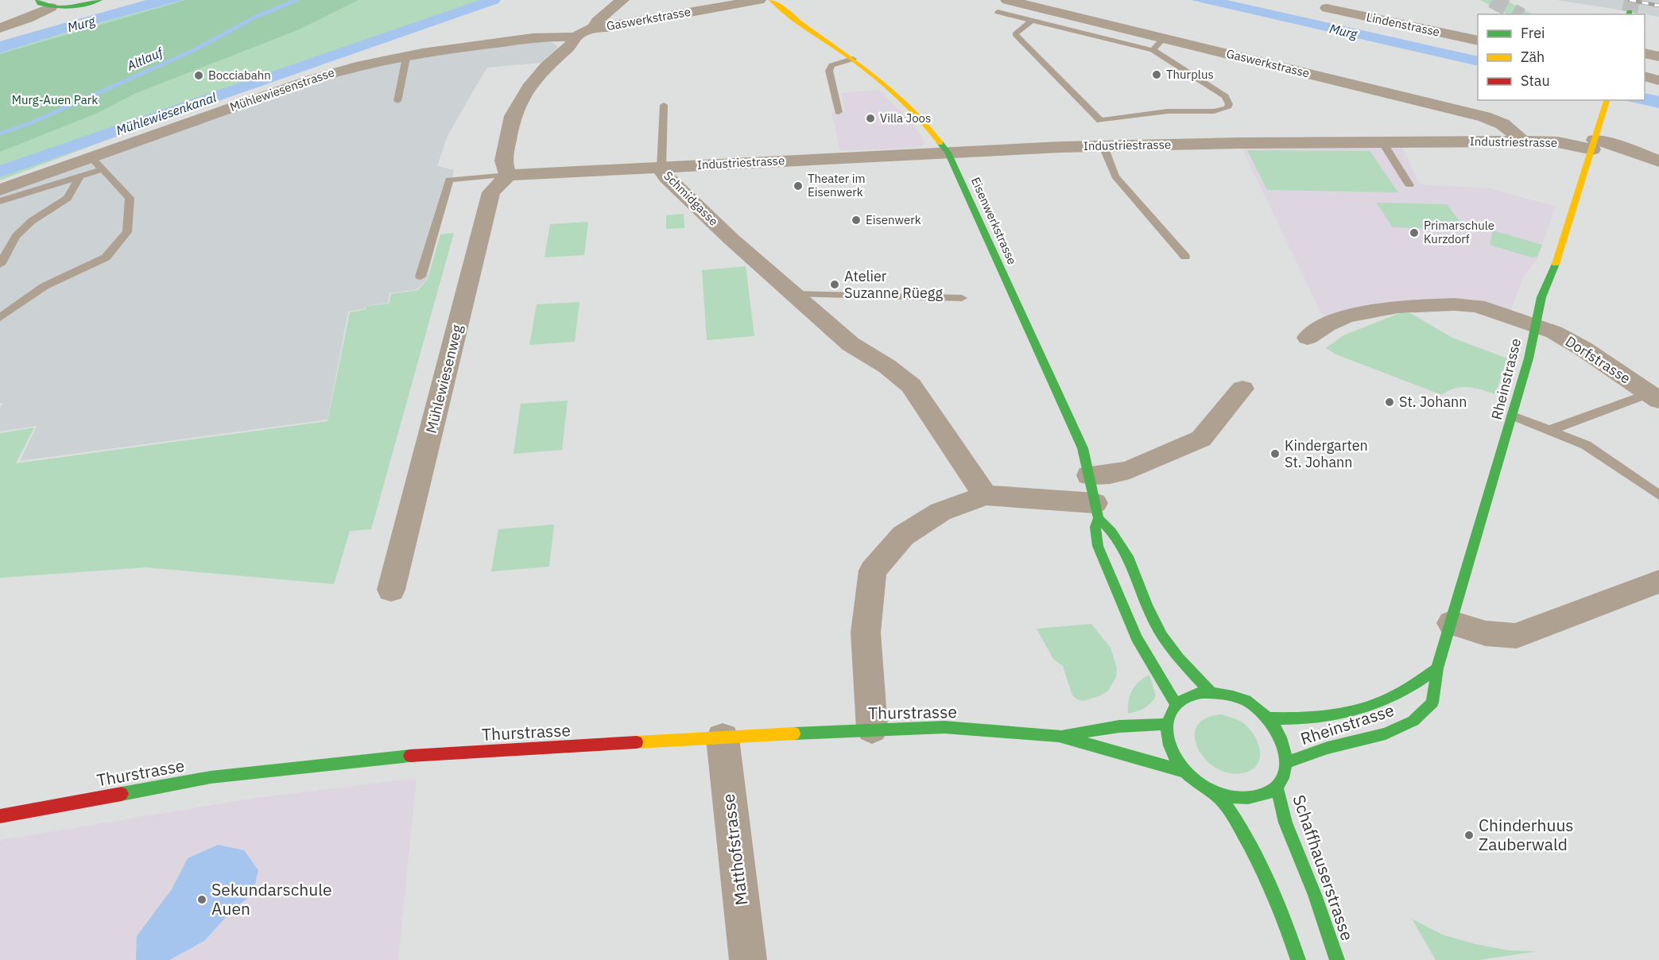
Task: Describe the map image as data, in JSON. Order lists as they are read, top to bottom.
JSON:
{
  "streets": {
    "main road": [
      "Eisenwerkstrasse",
      "Rheinstrasse",
      "Thurstrasse",
      "Schaffhauserstrasse"
    ],
    "street": [
      "Gaswerkstrasse",
      "Lindenstrasse",
      "Mühlewiesenstrasse",
      "Industriestrasse",
      "Schmidgasse",
      "Dorfstrasse",
      "Mühlewiesenweg",
      "Matthofstrasse"
    ]
  },
  "crossings": [
    ["Gaswerkstrasse", "Industriestrasse"],
    ["Industriestrasse", "Schmidgasse"],
    ["Industriestrasse", "Eisenwerkstrasse"],
    ["Industriestrasse", "Rheinstrasse"],
    ["Schmidgasse", "Mühlewiesenweg"],
    ["Eisenwerkstrasse", "Rheinstrasse"],
    ["Eisenwerkstrasse", "Thurstrasse"],
    ["Eisenwerkstrasse", "Schaffhauserstrasse"],
    ["Dorfstrasse", "Rheinstrasse"],
    ["Rheinstrasse", "Thurstrasse"],
    ["Rheinstrasse", "Schaffhauserstrasse"],
    ["Thurstrasse", "Matthofstrasse"],
    ["Thurstrasse", "Schaffhauserstrasse"]
  ],
  "water": ["Murg", "Altlauf", "Mühlewiesenkanal"],
  "parks": ["Murg-Auen Park"],
  "places": [
    "Thurplus",
    "Bocciabahn",
    "Villa Joos",
    "Theater im Eisenwerk",
    "Eisenwerk",
    "Primarschule Kurzdorf",
    "Atelier Suzanne Rüegg",
    "St. Johann",
    "Kindergarten St. Johann",
    "Chinderhuus Zauberwald",
    "Sekundarschule Auen"
  ],
  "legend": ["Frei", "Zäh", "Stau"]
}
